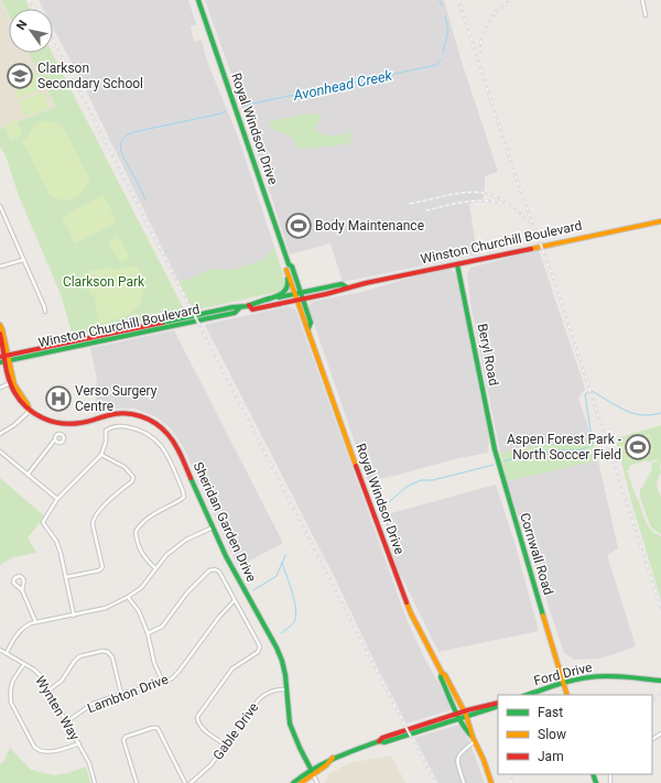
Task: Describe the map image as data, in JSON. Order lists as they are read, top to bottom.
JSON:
{
  "streets": {
    "main road": [
      "Royal Windsor Drive",
      "Winston Churchill Boulevard",
      "Beryl Road",
      "Sheridan Garden Drive",
      "Cornwall Road",
      "Ford Drive"
    ],
    "street": ["Lambton Drive", "Wynten Way", "Gable Drive"]
  },
  "crossings": [
    ["Royal Windsor Drive", "Winston Churchill Boulevard"],
    ["Winston Churchill Boulevard", "Beryl Road"],
    ["Winston Churchill Boulevard", "Sheridan Garden Drive"],
    ["Beryl Road", "Cornwall Road"],
    ["Sheridan Garden Drive", "Gable Drive"],
    ["Cornwall Road", "Ford Drive"],
    ["Lambton Drive", "Wynten Way"]
  ],
  "water": ["Avonhead Creek"],
  "parks": ["Clarkson Park"],
  "places": {
    "school or university": ["Clarkson Secondary School"],
    "sports": ["Body Maintenance", "Aspen Forest Park - North Soccer Field"],
    "hospital": ["Verso Surgery Centre"]
  },
  "legend": ["Fast", "Slow", "Jam"],
  "north": "top left"
}
